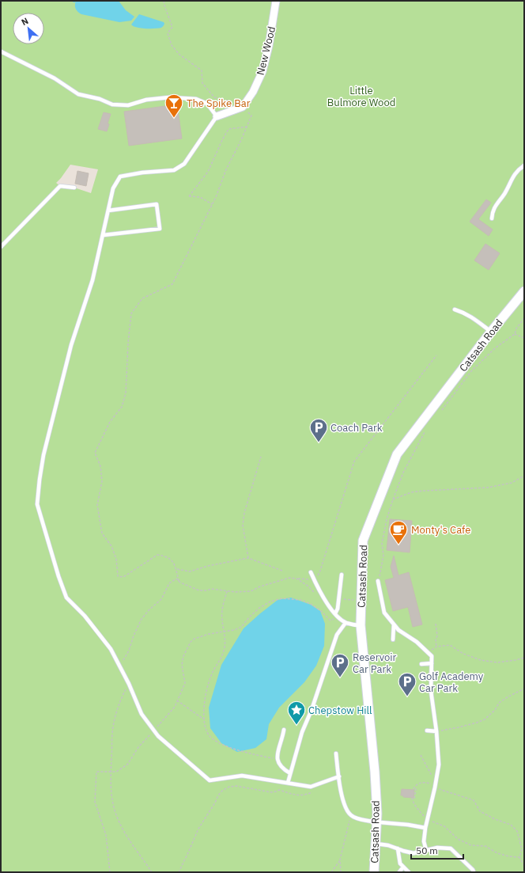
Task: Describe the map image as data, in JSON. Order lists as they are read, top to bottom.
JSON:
{
  "streets": {
    "street": ["New Wood", "Catsash Road"]
  },
  "parks": ["Little Bulmore Wood"],
  "places": {
    "bar": ["The Spike Bar"],
    "parking": ["Coach Park", "Reservoir Car Park", "Golf Academy Car Park"],
    "cafe": ["Monty's Cafe"],
    "place": ["Chepstow Hill"]
  },
  "scale_bar": "50 m",
  "north": "top left"
}
